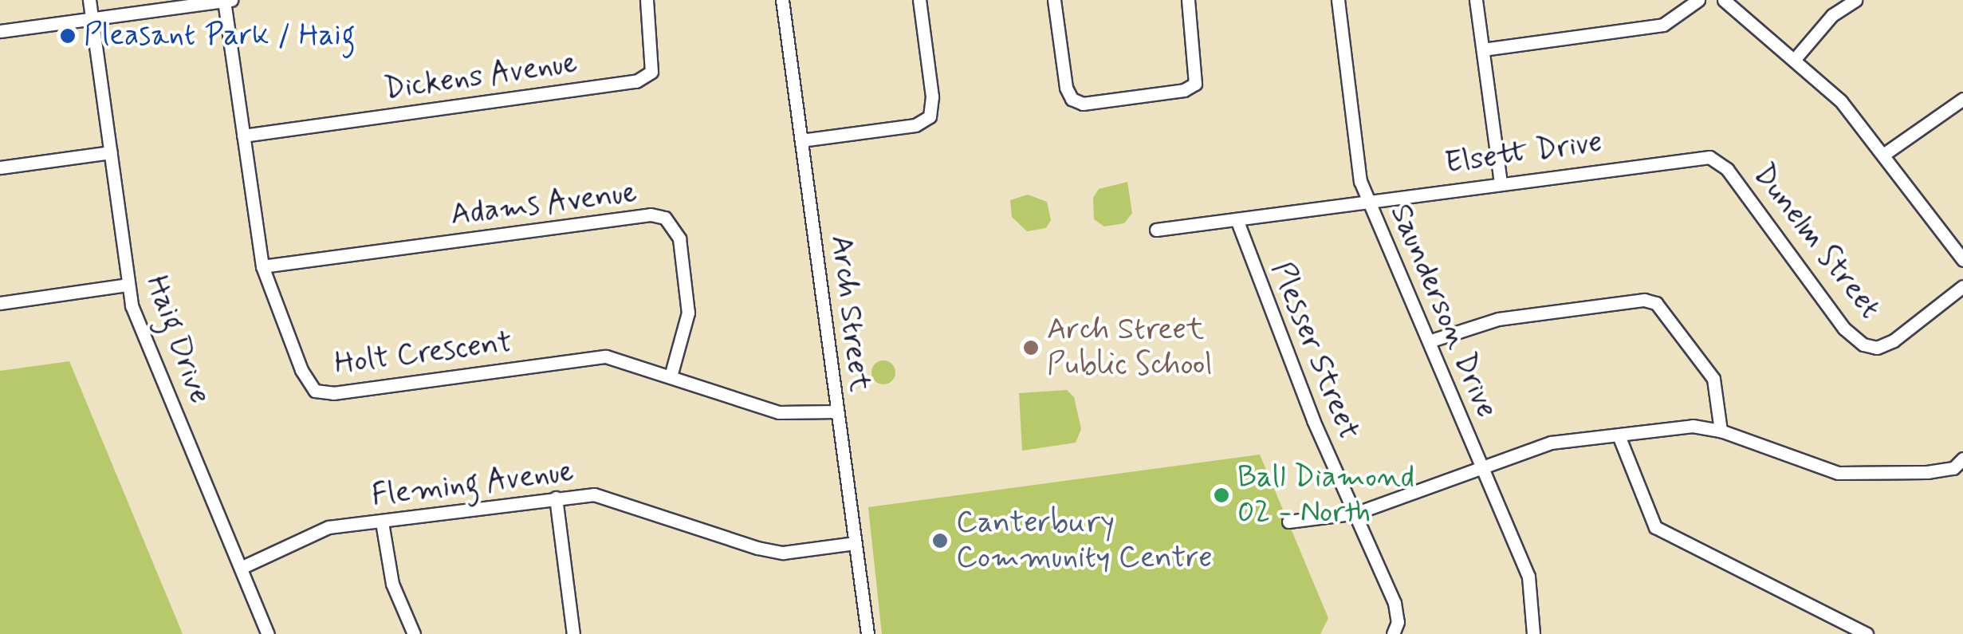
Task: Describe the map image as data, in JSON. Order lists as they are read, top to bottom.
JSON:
{
  "streets": {
    "street": [
      "Dickens Avenue",
      "Elsett Drive",
      "Adams Avenue",
      "Dunelm Street",
      "Saunderson Drive",
      "Arch Street",
      "Haig Drive",
      "Plesser Street",
      "Holt Crescent",
      "Fleming Avenue"
    ]
  },
  "crossings": [
    ["Dickens Avenue", "Holt Crescent"],
    ["Elsett Drive", "Dunelm Street"],
    ["Elsett Drive", "Saunderson Drive"],
    ["Elsett Drive", "Plesser Street"],
    ["Adams Avenue", "Holt Crescent"],
    ["Arch Street", "Holt Crescent"],
    ["Arch Street", "Fleming Avenue"],
    ["Haig Drive", "Fleming Avenue"]
  ],
  "places": [
    "Pleasant Park / Haig",
    "Arch Street Public School",
    "Ball Diamond 02 - North",
    "Canterbury Community Centre"
  ]
}
